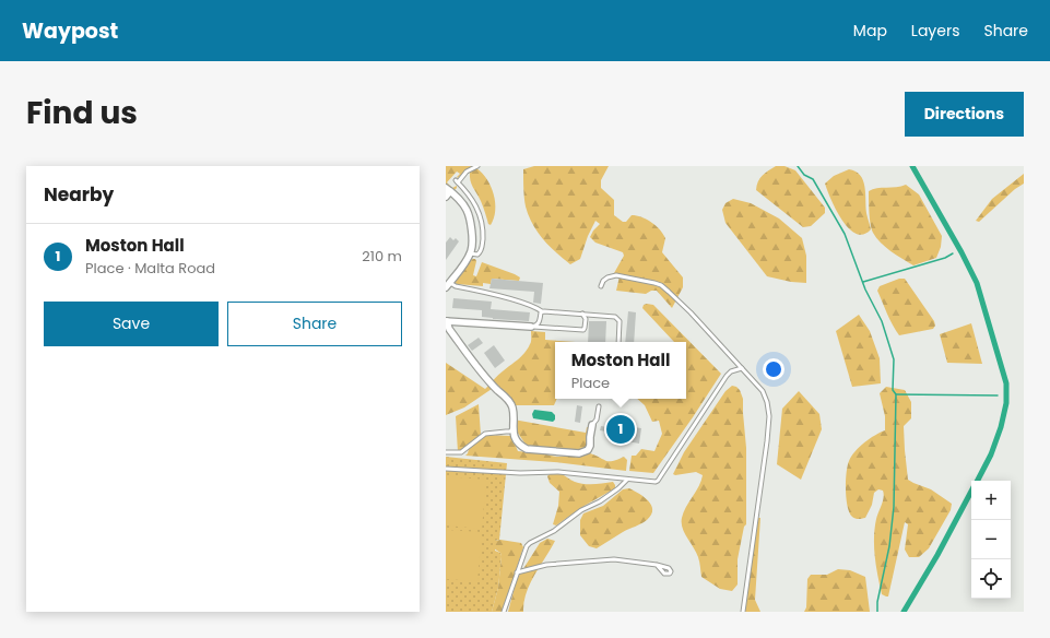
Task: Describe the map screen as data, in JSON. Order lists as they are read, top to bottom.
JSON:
{
  "page": {
    "header": "Waypost",
    "nav": ["Map", "Layers", "Share"],
    "title": "Find us",
    "buttons": [
      "Directions",
      ["Save", "Share"]
    ],
    "heading": "Nearby",
    "list": [
      {
        "mark": "1",
        "name": "Moston Hall",
        "note": "Place · Malta Road",
        "value": "210 m"
      }
    ],
    "popup": ["Moston Hall", "Place"],
    "pins": "1",
    "map_buttons": ["+", "−"]
  }
}
